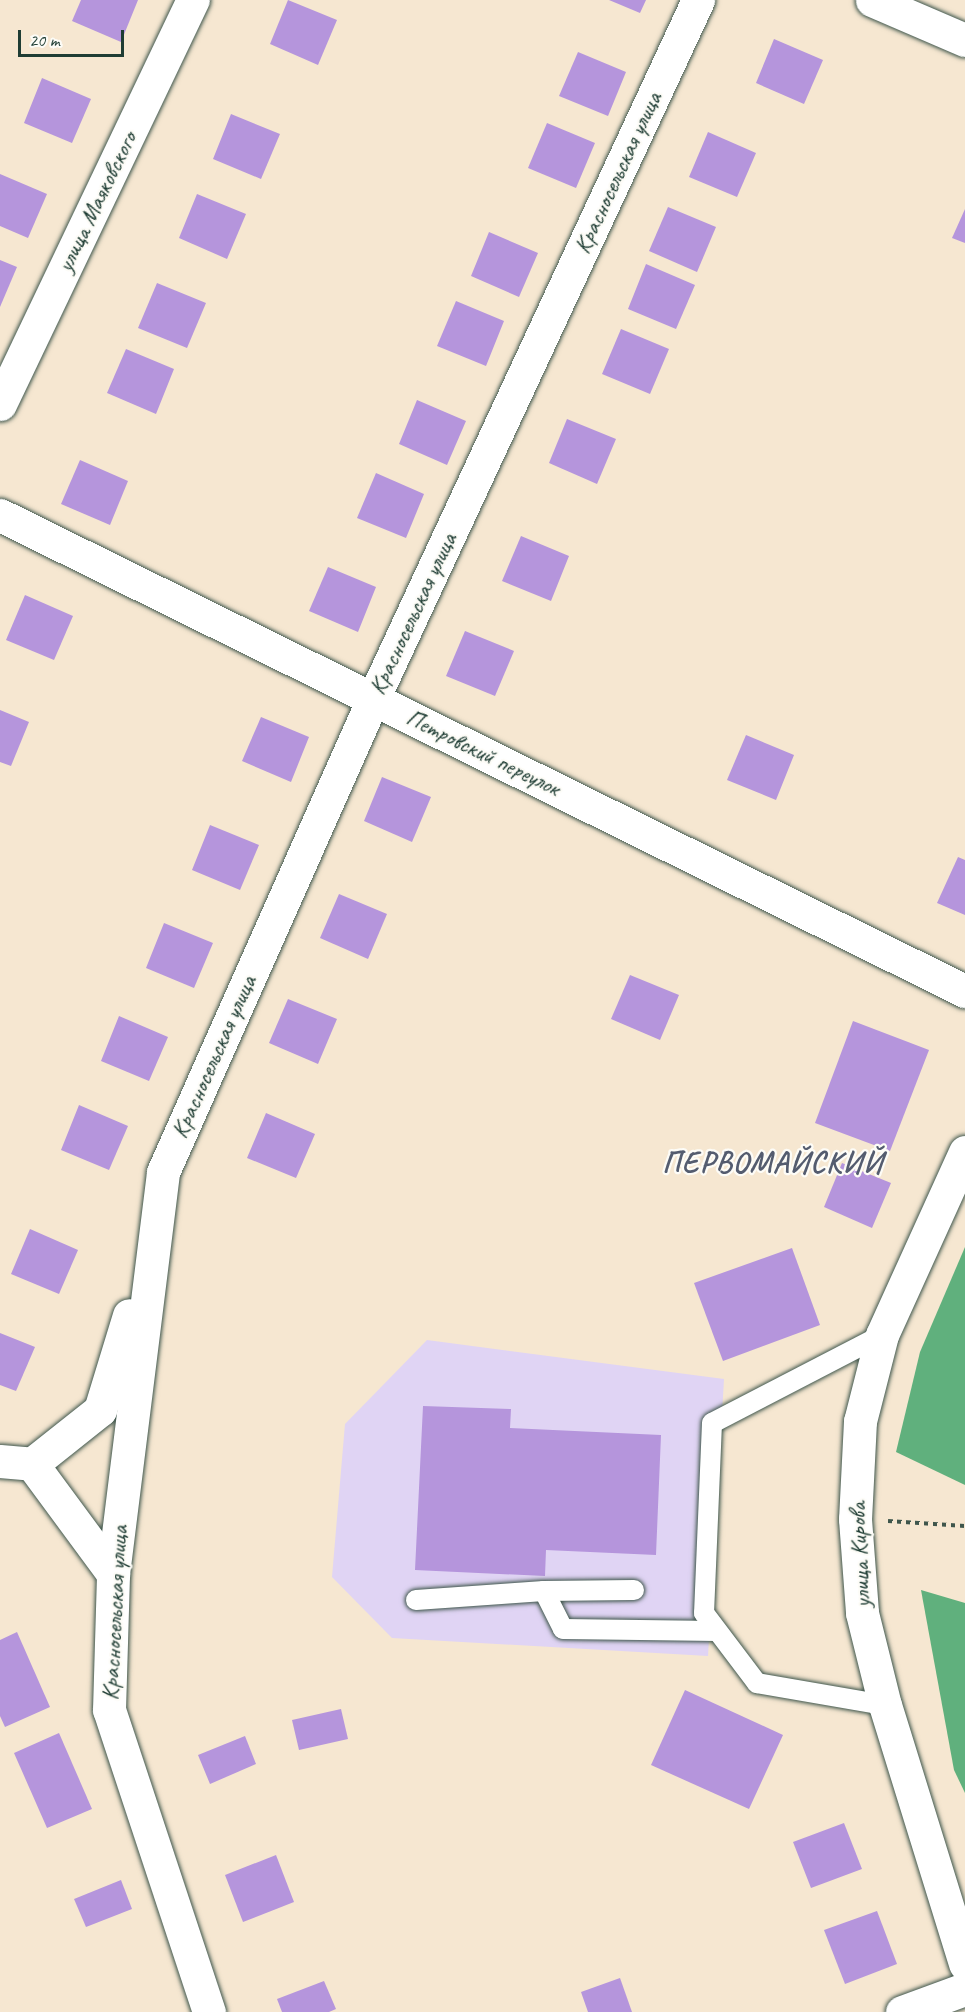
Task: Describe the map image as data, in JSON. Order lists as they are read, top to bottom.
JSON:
{
  "streets": {
    "street": [
      "Красносельская улица",
      "улица Маяковского",
      "Петровский переулок",
      "улица Кирова"
    ]
  },
  "crossings": [
    ["Красносельская улица", "Петровский переулок"]
  ],
  "districts": ["ПЕРВОМАЙСКИЙ"],
  "scale_bar": "20 m"
}
